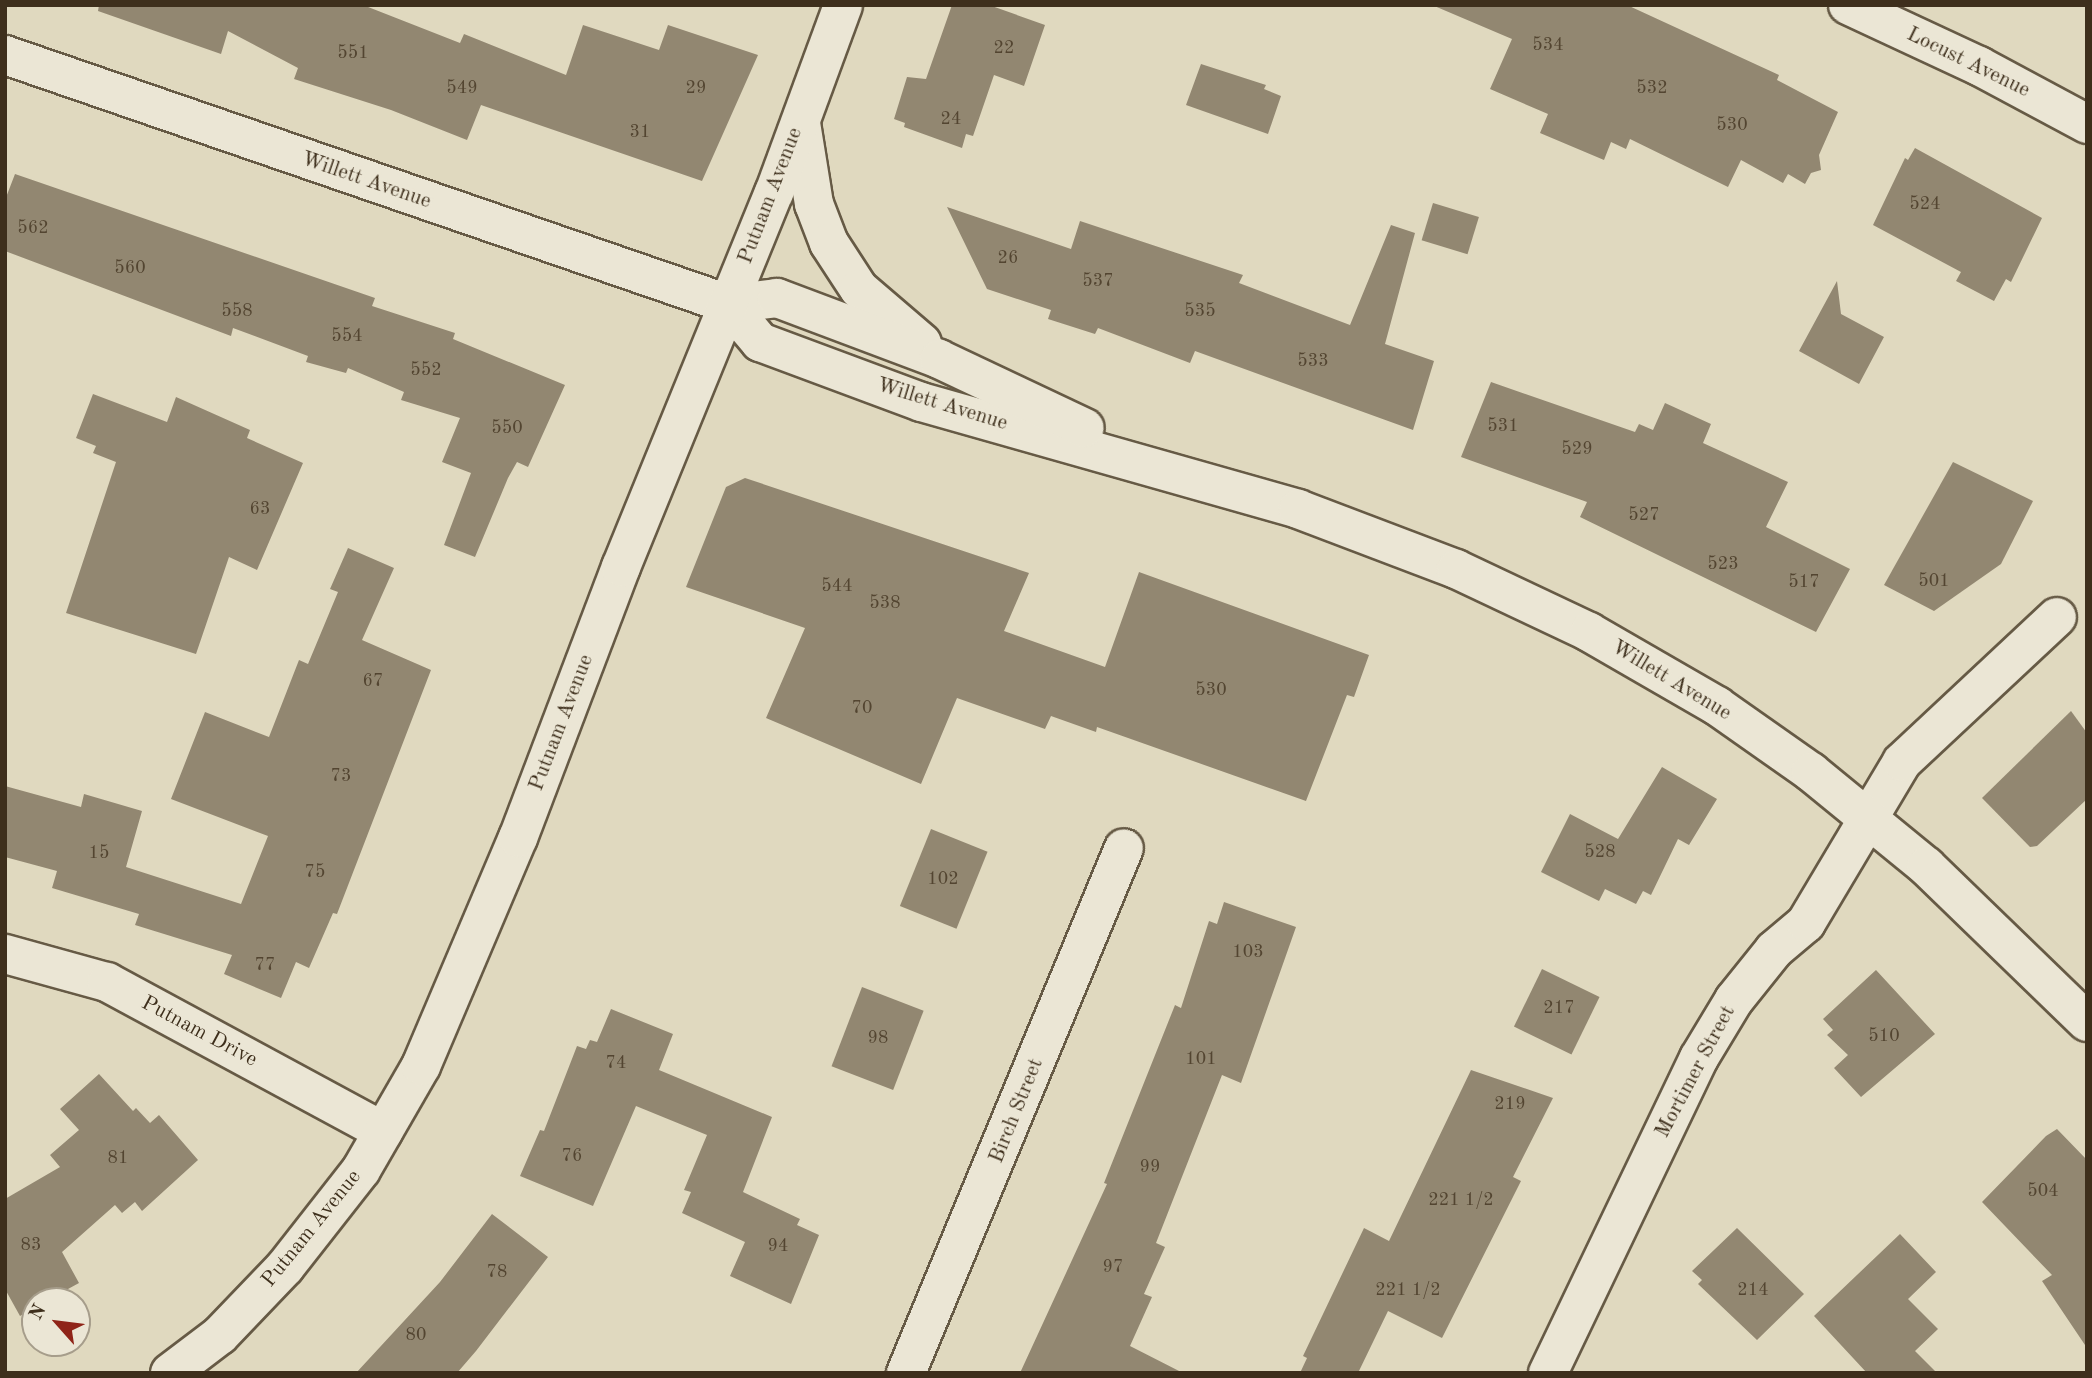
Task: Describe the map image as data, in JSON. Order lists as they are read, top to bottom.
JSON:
{
  "streets": {
    "street": [
      "Locust Avenue",
      "Willett Avenue",
      "Putnam Avenue",
      "Putnam Drive",
      "Mortimer Street",
      "Birch Street"
    ]
  },
  "crossings": [
    ["Willett Avenue", "Putnam Avenue"],
    ["Willett Avenue", "Mortimer Street"],
    ["Putnam Avenue", "Putnam Drive"]
  ],
  "house_numbers": [
    "534",
    "22",
    "551",
    "549",
    "29",
    "532",
    "24",
    "530",
    "31",
    "524",
    "562",
    "26",
    "560",
    "537",
    "558",
    "535",
    "554",
    "533",
    "552",
    "531",
    "550",
    "529",
    "63",
    "527",
    "523",
    "501",
    "517",
    "544",
    "538",
    "67",
    "530",
    "70",
    "73",
    "528",
    "15",
    "75",
    "102",
    "103",
    "77",
    "217",
    "510",
    "98",
    "101",
    "74",
    "219",
    "76",
    "81",
    "99",
    "504",
    "221 1/2",
    "83",
    "94",
    "97",
    "78",
    "221 1/2",
    "214",
    "80"
  ],
  "north": "top left"
}
